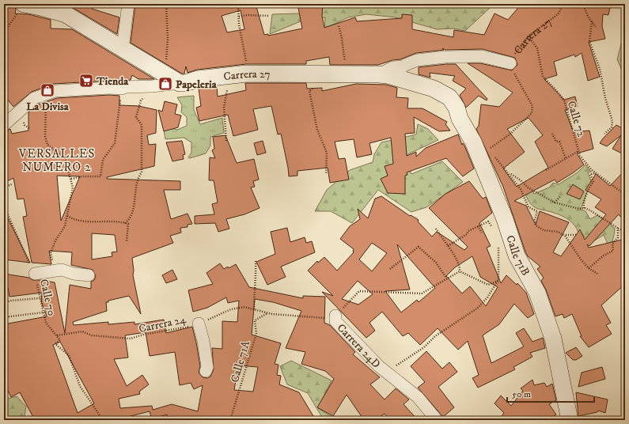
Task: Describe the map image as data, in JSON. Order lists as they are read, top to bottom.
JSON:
{
  "streets": {
    "street": ["Carrera 27", "Calle 71B", "Carrera 24D"],
    "path": [
      "Calle 72",
      "Calle 70",
      "Carrera 24",
      "Calle 71A"
    ]
  },
  "crossings": [
    ["Carrera 27", "Calle 72"],
    ["Carrera 27", "Calle 71B"],
    ["Calle 70", "Carrera 24"],
    ["Carrera 24", "Carrera 24D"],
    ["Carrera 24", "Calle 71A"],
    ["Carrera 24D", "Calle 71A"]
  ],
  "districts": ["VERSALLES NUMERO 2"],
  "places": {
    "supermarket": ["Tienda"],
    "shop": ["Papeleria", "La Divisa"]
  },
  "scale_bar": "50 m"
}
